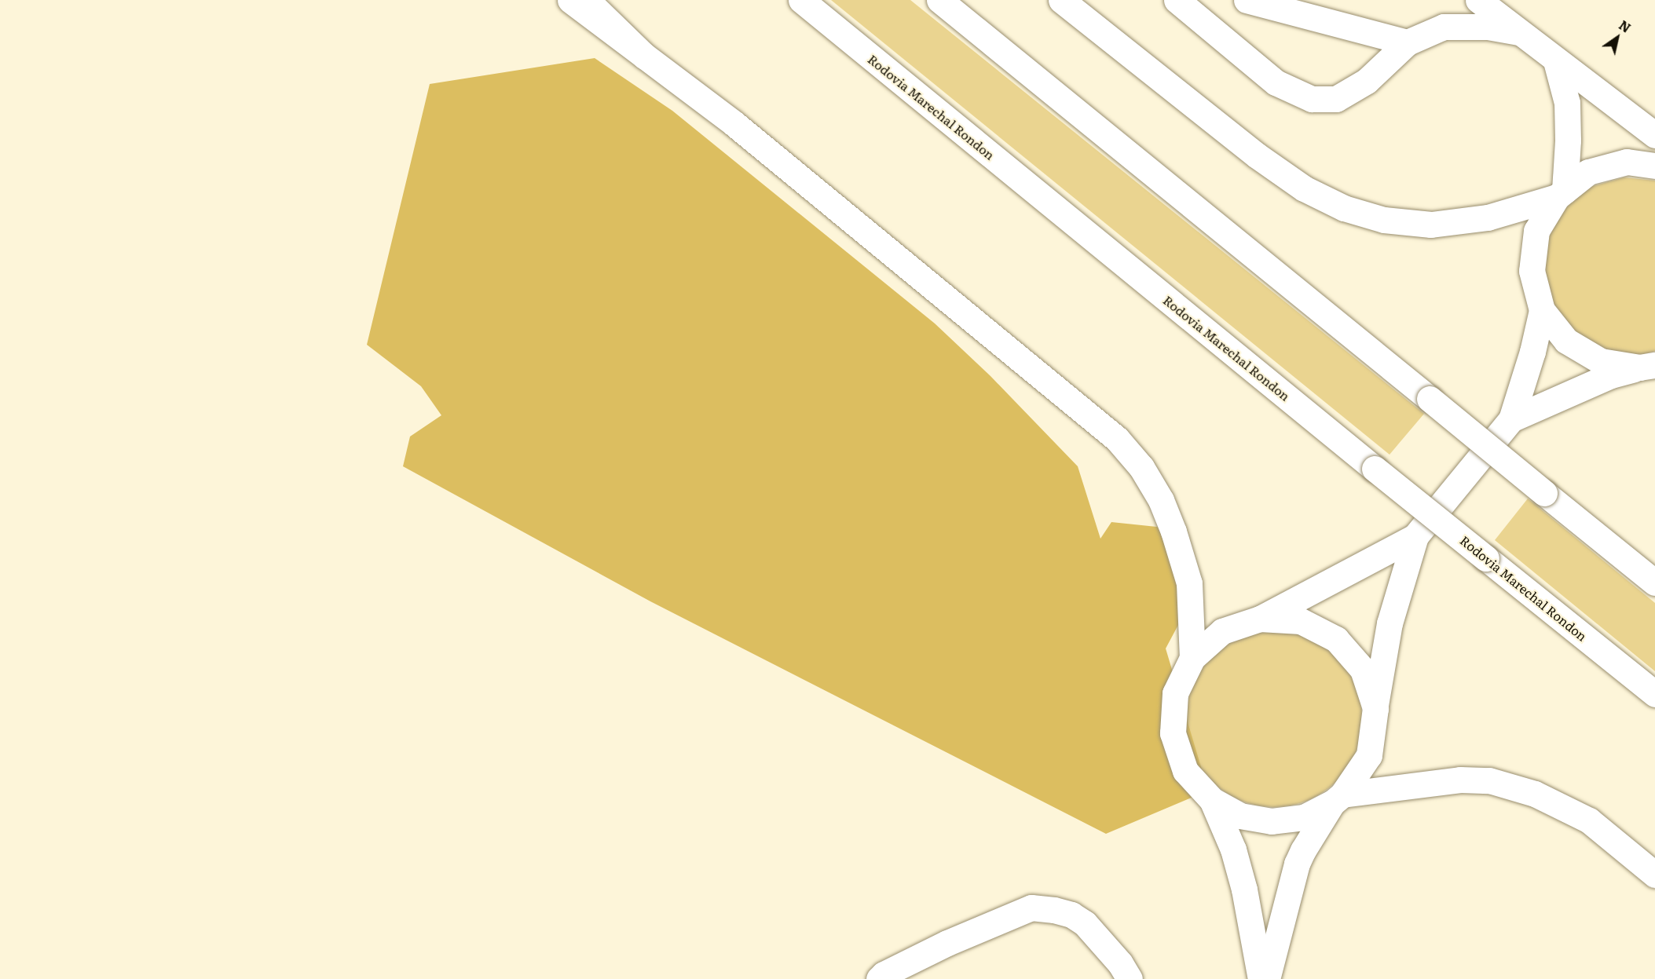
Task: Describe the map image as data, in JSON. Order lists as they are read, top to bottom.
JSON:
{
  "streets": {
    "main road": ["Rodovia Marechal Rondon"]
  },
  "north": "top right"
}
